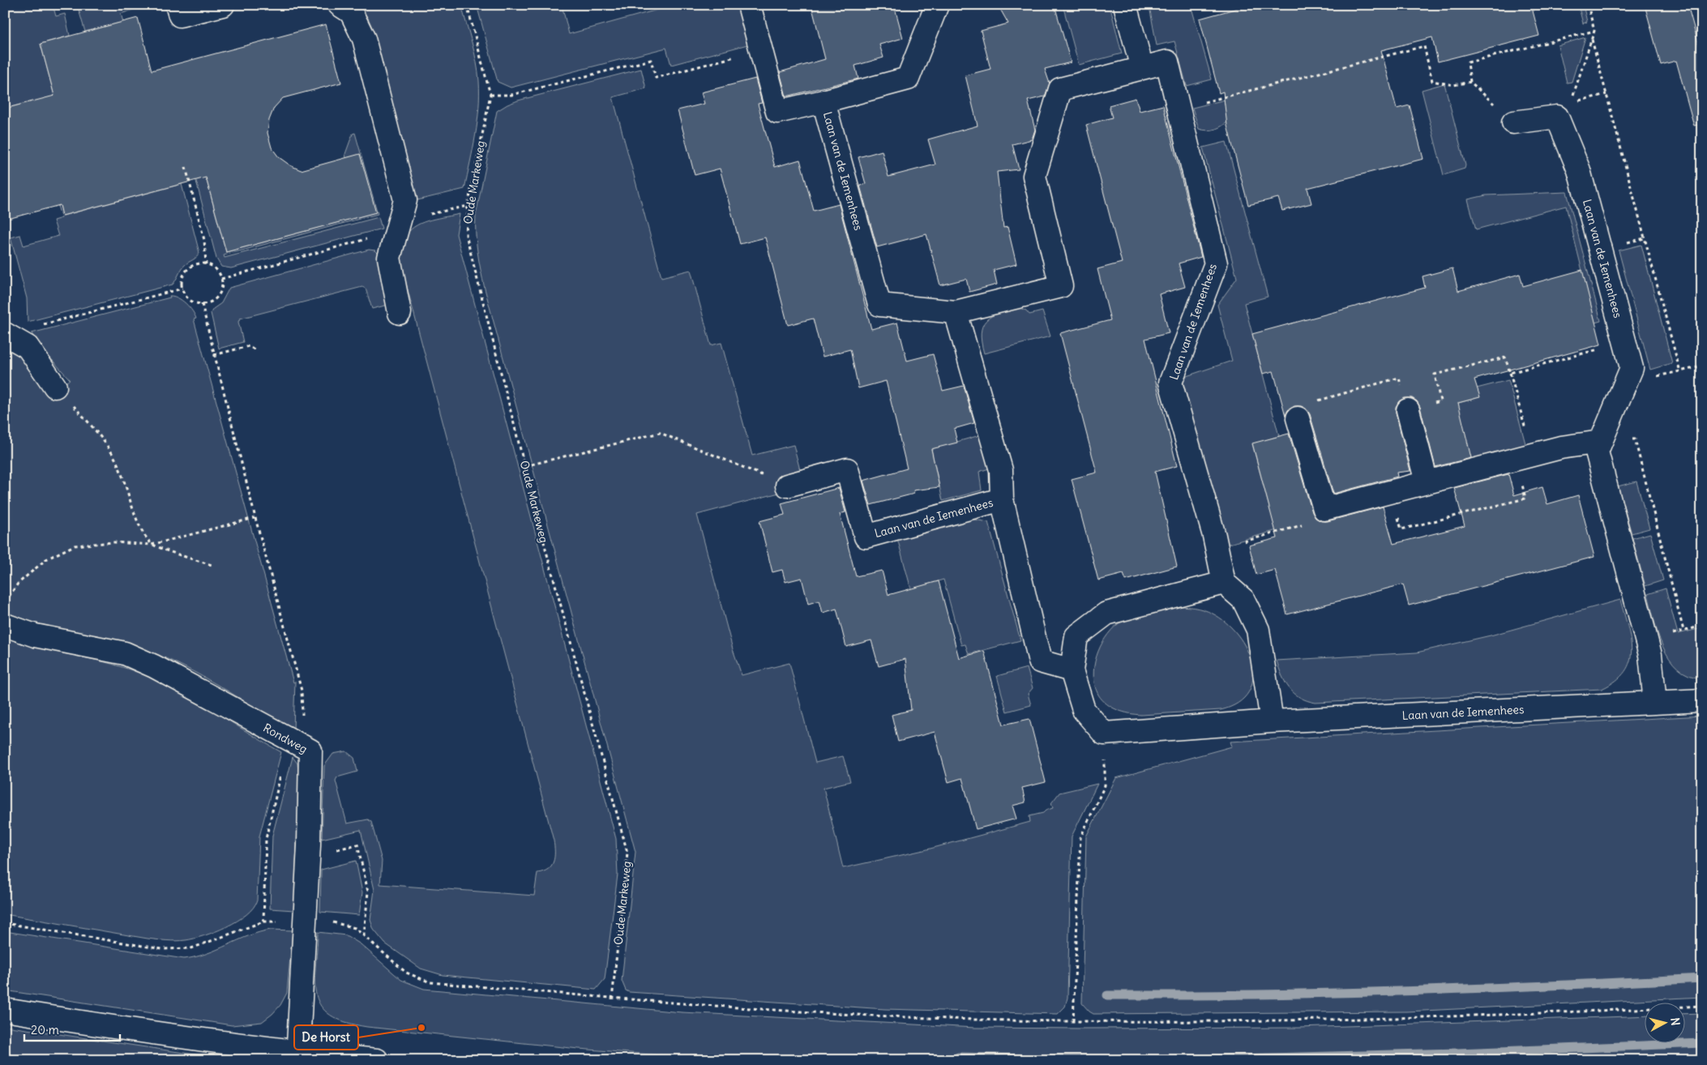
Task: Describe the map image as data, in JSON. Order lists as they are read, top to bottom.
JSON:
{
  "streets": {
    "street": ["Laan van de Iemenhees", "Rondweg"],
    "path": ["Oude Markeweg"]
  },
  "places": ["De Horst"],
  "scale_bar": "20 m",
  "north": "right"
}
